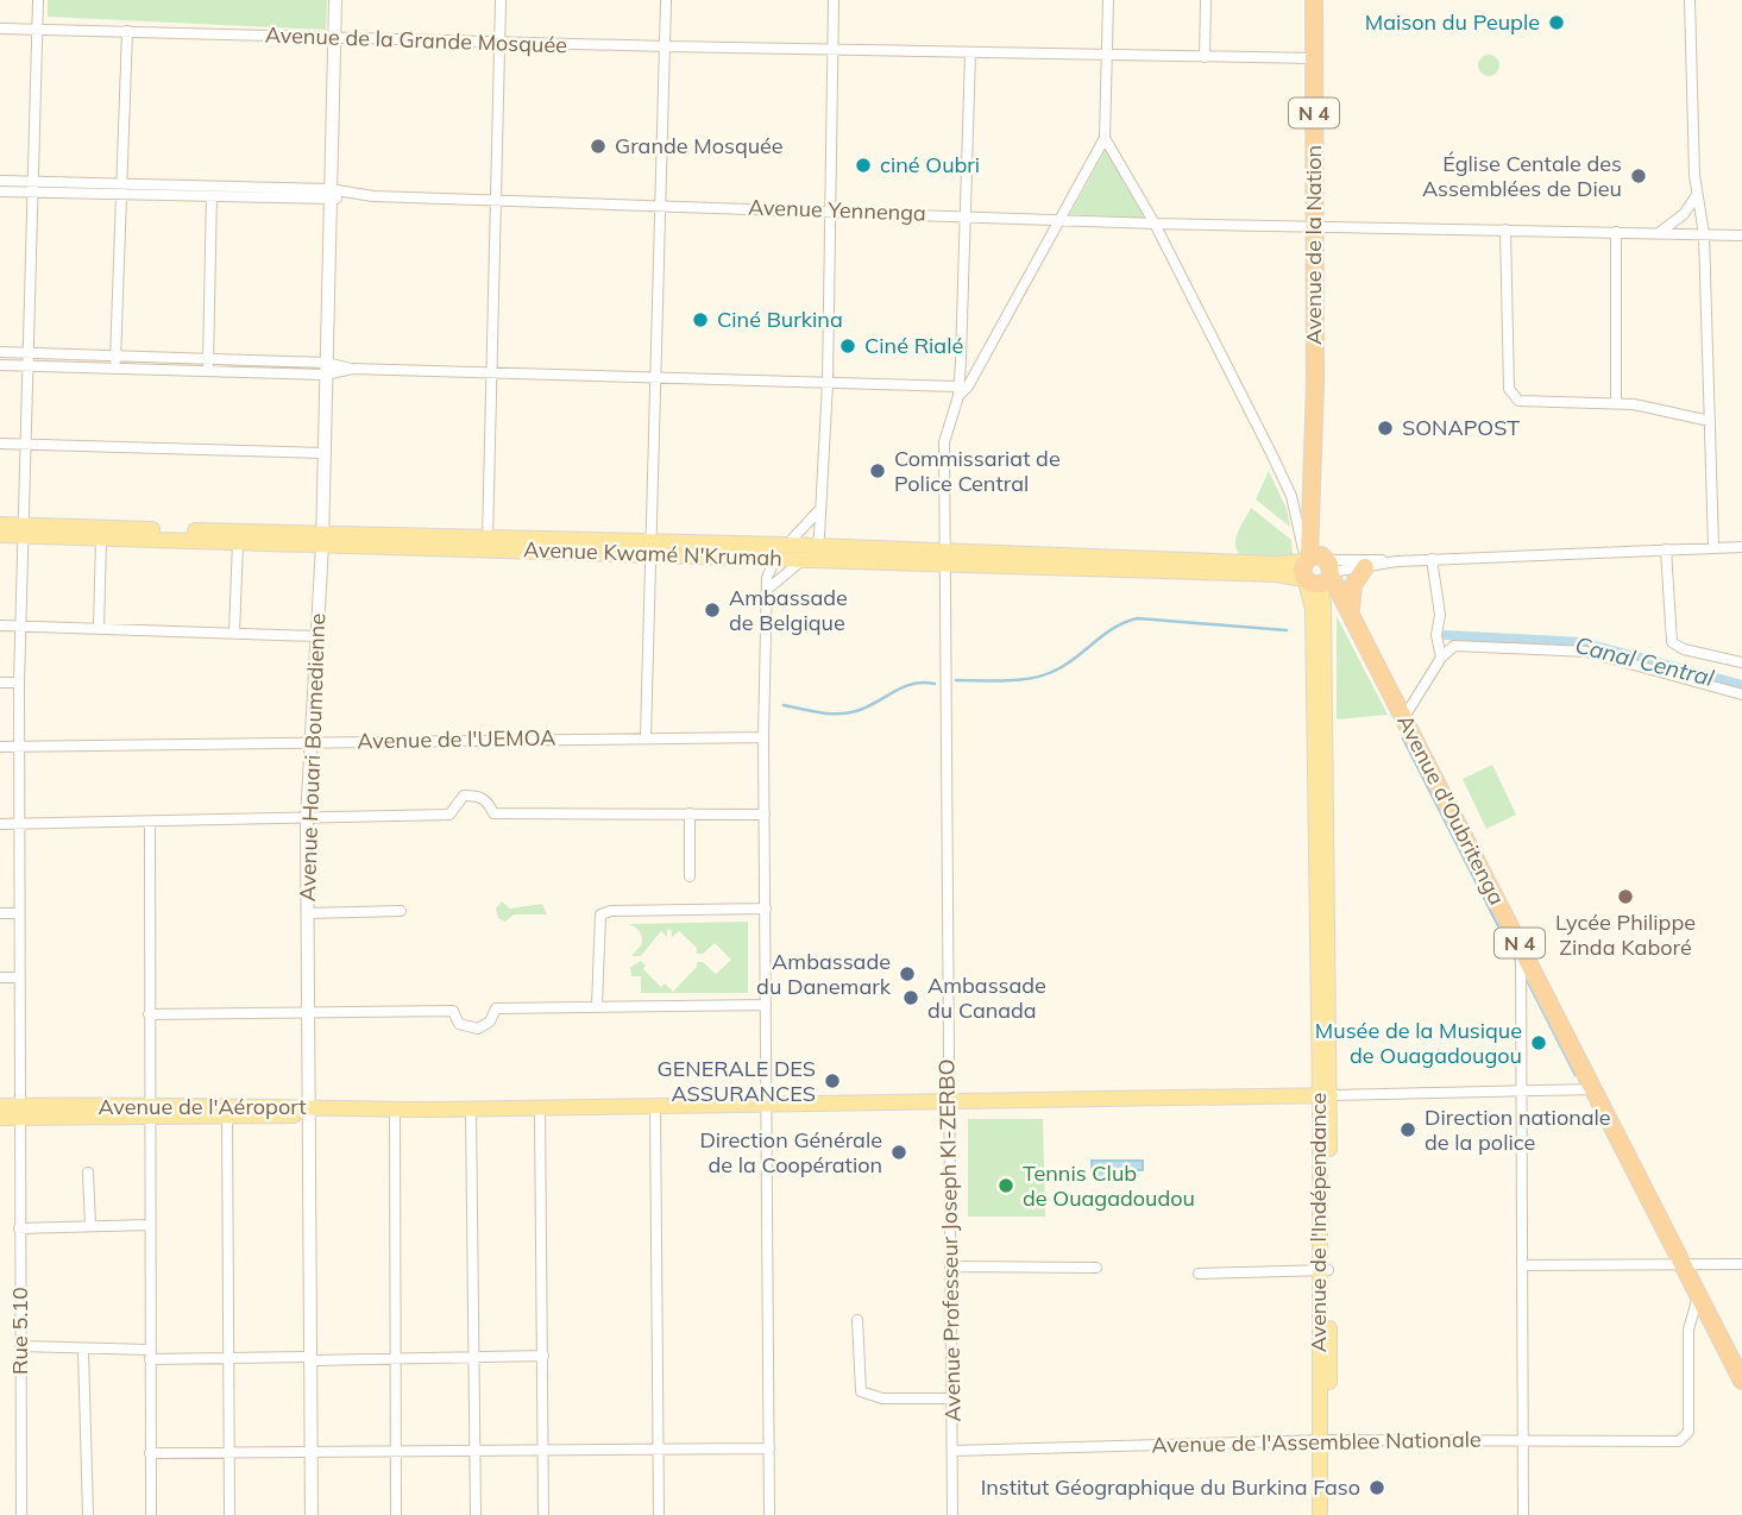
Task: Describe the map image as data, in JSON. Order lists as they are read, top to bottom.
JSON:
{
  "streets": {
    "highway": ["N 4", "Avenue de la Nation", "Avenue d'Oubritenga"],
    "main road": [
      "Avenue Kwamé N'Krumah",
      "Avenue Houari Boumedienne",
      "Avenue de l'Aéroport",
      "Avenue de l'Indépendance"
    ],
    "street": [
      "Avenue de la Grande Mosquée",
      "Avenue Yennenga",
      "Avenue de l'UEMOA",
      "Avenue Professeur Joseph KI-ZERBO",
      "Rue 5.10",
      "Avenue de l'Assemblee Nationale"
    ]
  },
  "crossings": [
    ["Avenue de la Grande Mosquée", "Avenue de la Nation"],
    ["Avenue de la Grande Mosquée", "Avenue Houari Boumedienne"],
    ["Avenue de la Grande Mosquée", "Rue 5.10"],
    ["N 4", "Avenue d'Oubritenga"],
    ["N 4", "Avenue de l'Assemblee Nationale"],
    ["Avenue Yennenga", "Avenue de la Nation"],
    ["Avenue Yennenga", "Avenue Houari Boumedienne"],
    ["Avenue Yennenga", "Rue 5.10"],
    ["Avenue de la Nation", "Avenue Kwamé N'Krumah"],
    ["Avenue de la Nation", "Avenue d'Oubritenga"],
    ["Avenue de la Nation", "Avenue de l'Indépendance"],
    ["Avenue Kwamé N'Krumah", "Avenue Houari Boumedienne"],
    ["Avenue Kwamé N'Krumah", "Avenue d'Oubritenga"],
    ["Avenue Kwamé N'Krumah", "Avenue de l'Indépendance"],
    ["Avenue Kwamé N'Krumah", "Avenue Professeur Joseph KI-ZERBO"],
    ["Avenue Kwamé N'Krumah", "Rue 5.10"],
    ["Avenue de l'UEMOA", "Avenue Houari Boumedienne"],
    ["Avenue de l'UEMOA", "Rue 5.10"],
    ["Avenue Houari Boumedienne", "Avenue de l'Aéroport"],
    ["Avenue d'Oubritenga", "Avenue de l'Indépendance"],
    ["Avenue de l'Aéroport", "Avenue de l'Indépendance"],
    ["Avenue de l'Aéroport", "Avenue Professeur Joseph KI-ZERBO"],
    ["Avenue de l'Aéroport", "Rue 5.10"],
    ["Avenue de l'Indépendance", "Avenue de l'Assemblee Nationale"],
    ["Avenue Professeur Joseph KI-ZERBO", "Avenue de l'Assemblee Nationale"]
  ],
  "water": ["Canal Central"],
  "places": [
    "Maison du Peuple",
    "Grande Mosquée",
    "ciné Oubri",
    "Église Centale des Assemblées de Dieu",
    "Ciné Burkina",
    "Ciné Rialé",
    "SONAPOST",
    "Commissariat de Police Central",
    "Ambassade de Belgique",
    "Lycée Philippe Zinda Kaboré",
    "Ambassade du Danemark",
    "Ambassade du Canada",
    "Musée de la Musique de Ouagadougou",
    "GENERALE DES ASSURANCES",
    "Direction nationale de la police",
    "Direction Générale de la Coopération",
    "Tennis Club de Ouagadoudou",
    "Institut Géographique du Burkina Faso"
  ]
}
